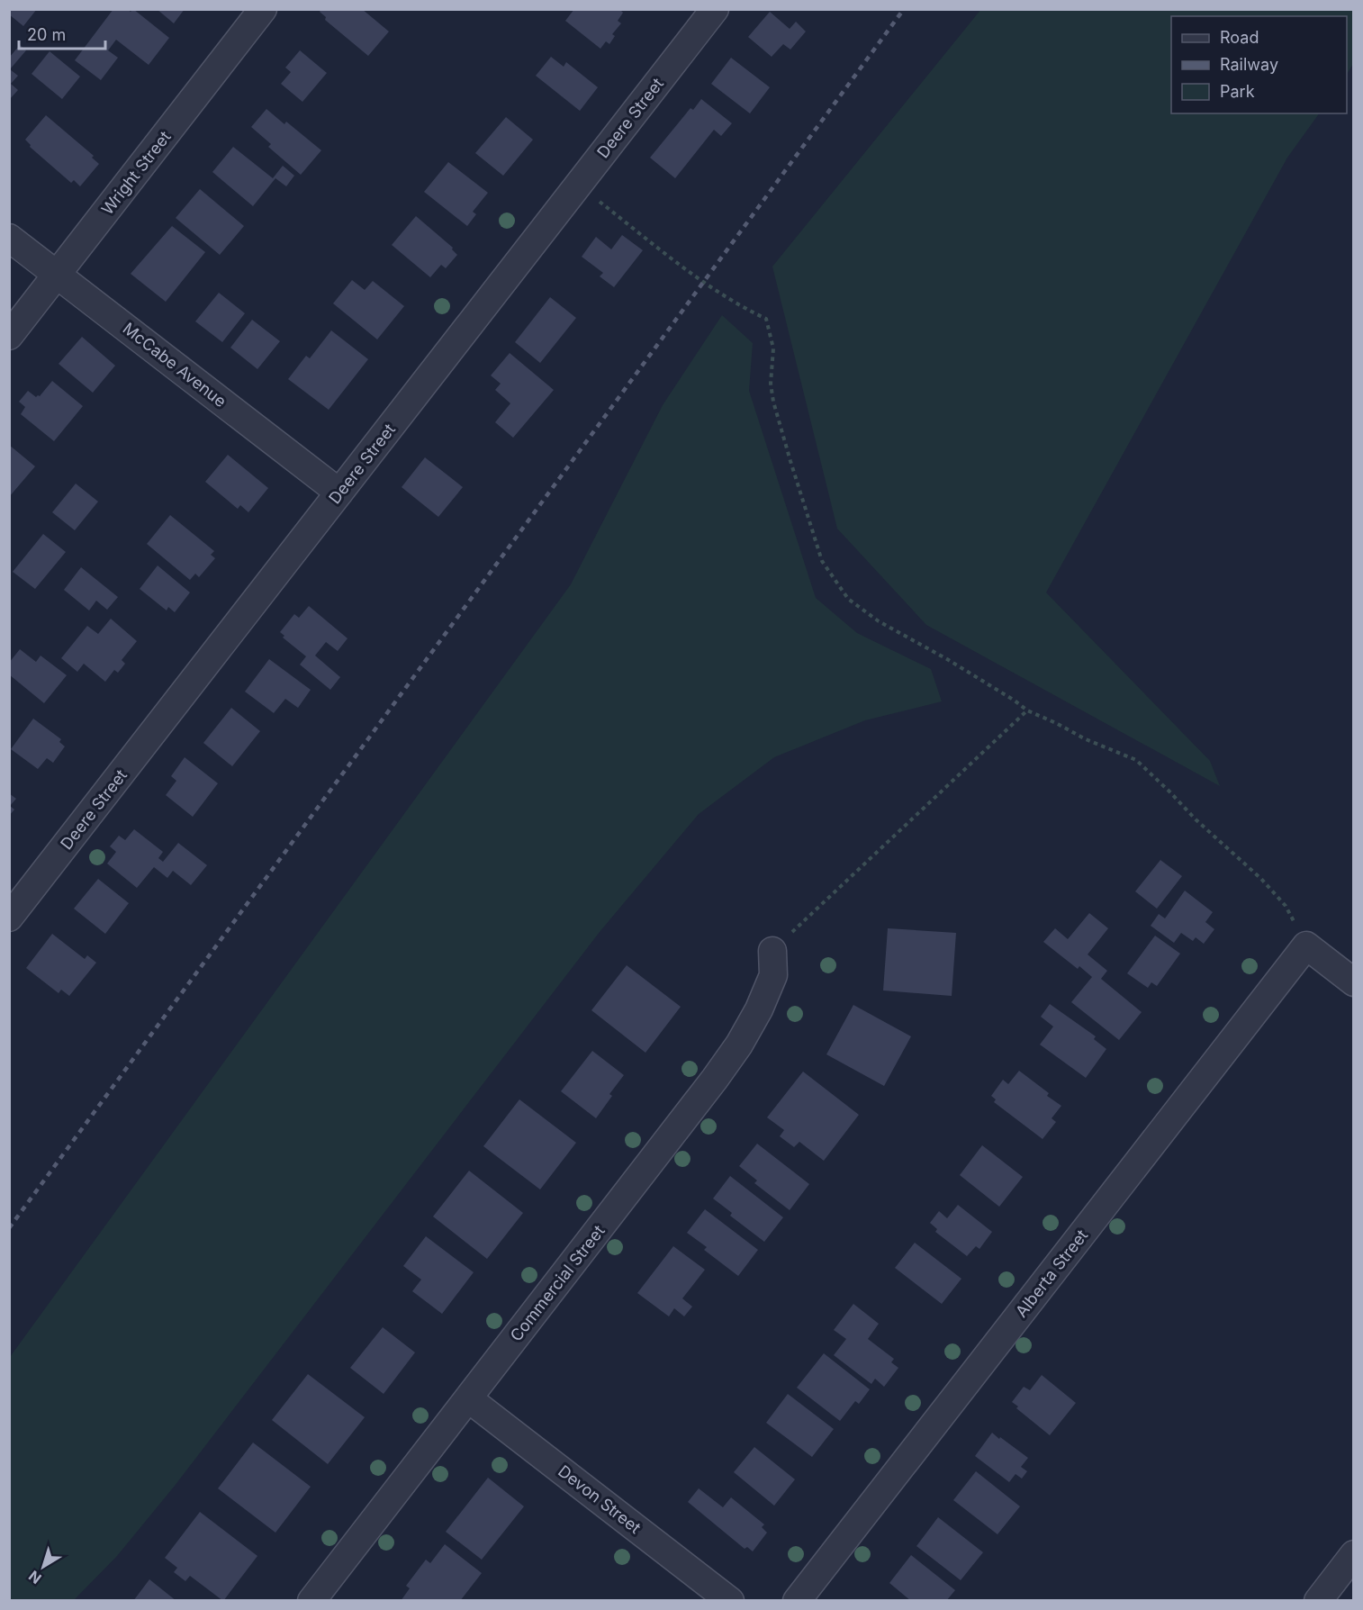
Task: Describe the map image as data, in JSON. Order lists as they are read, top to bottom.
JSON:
{
  "streets": {
    "street": [
      "Deere Street",
      "Wright Street",
      "McCabe Avenue",
      "Alberta Street",
      "Commercial Street",
      "Devon Street"
    ]
  },
  "crossings": [
    ["Deere Street", "McCabe Avenue"],
    ["Wright Street", "McCabe Avenue"],
    ["Commercial Street", "Devon Street"]
  ],
  "legend": ["Road", "Railway", "Park"],
  "scale_bar": "20 m",
  "north": "bottom left"
}
